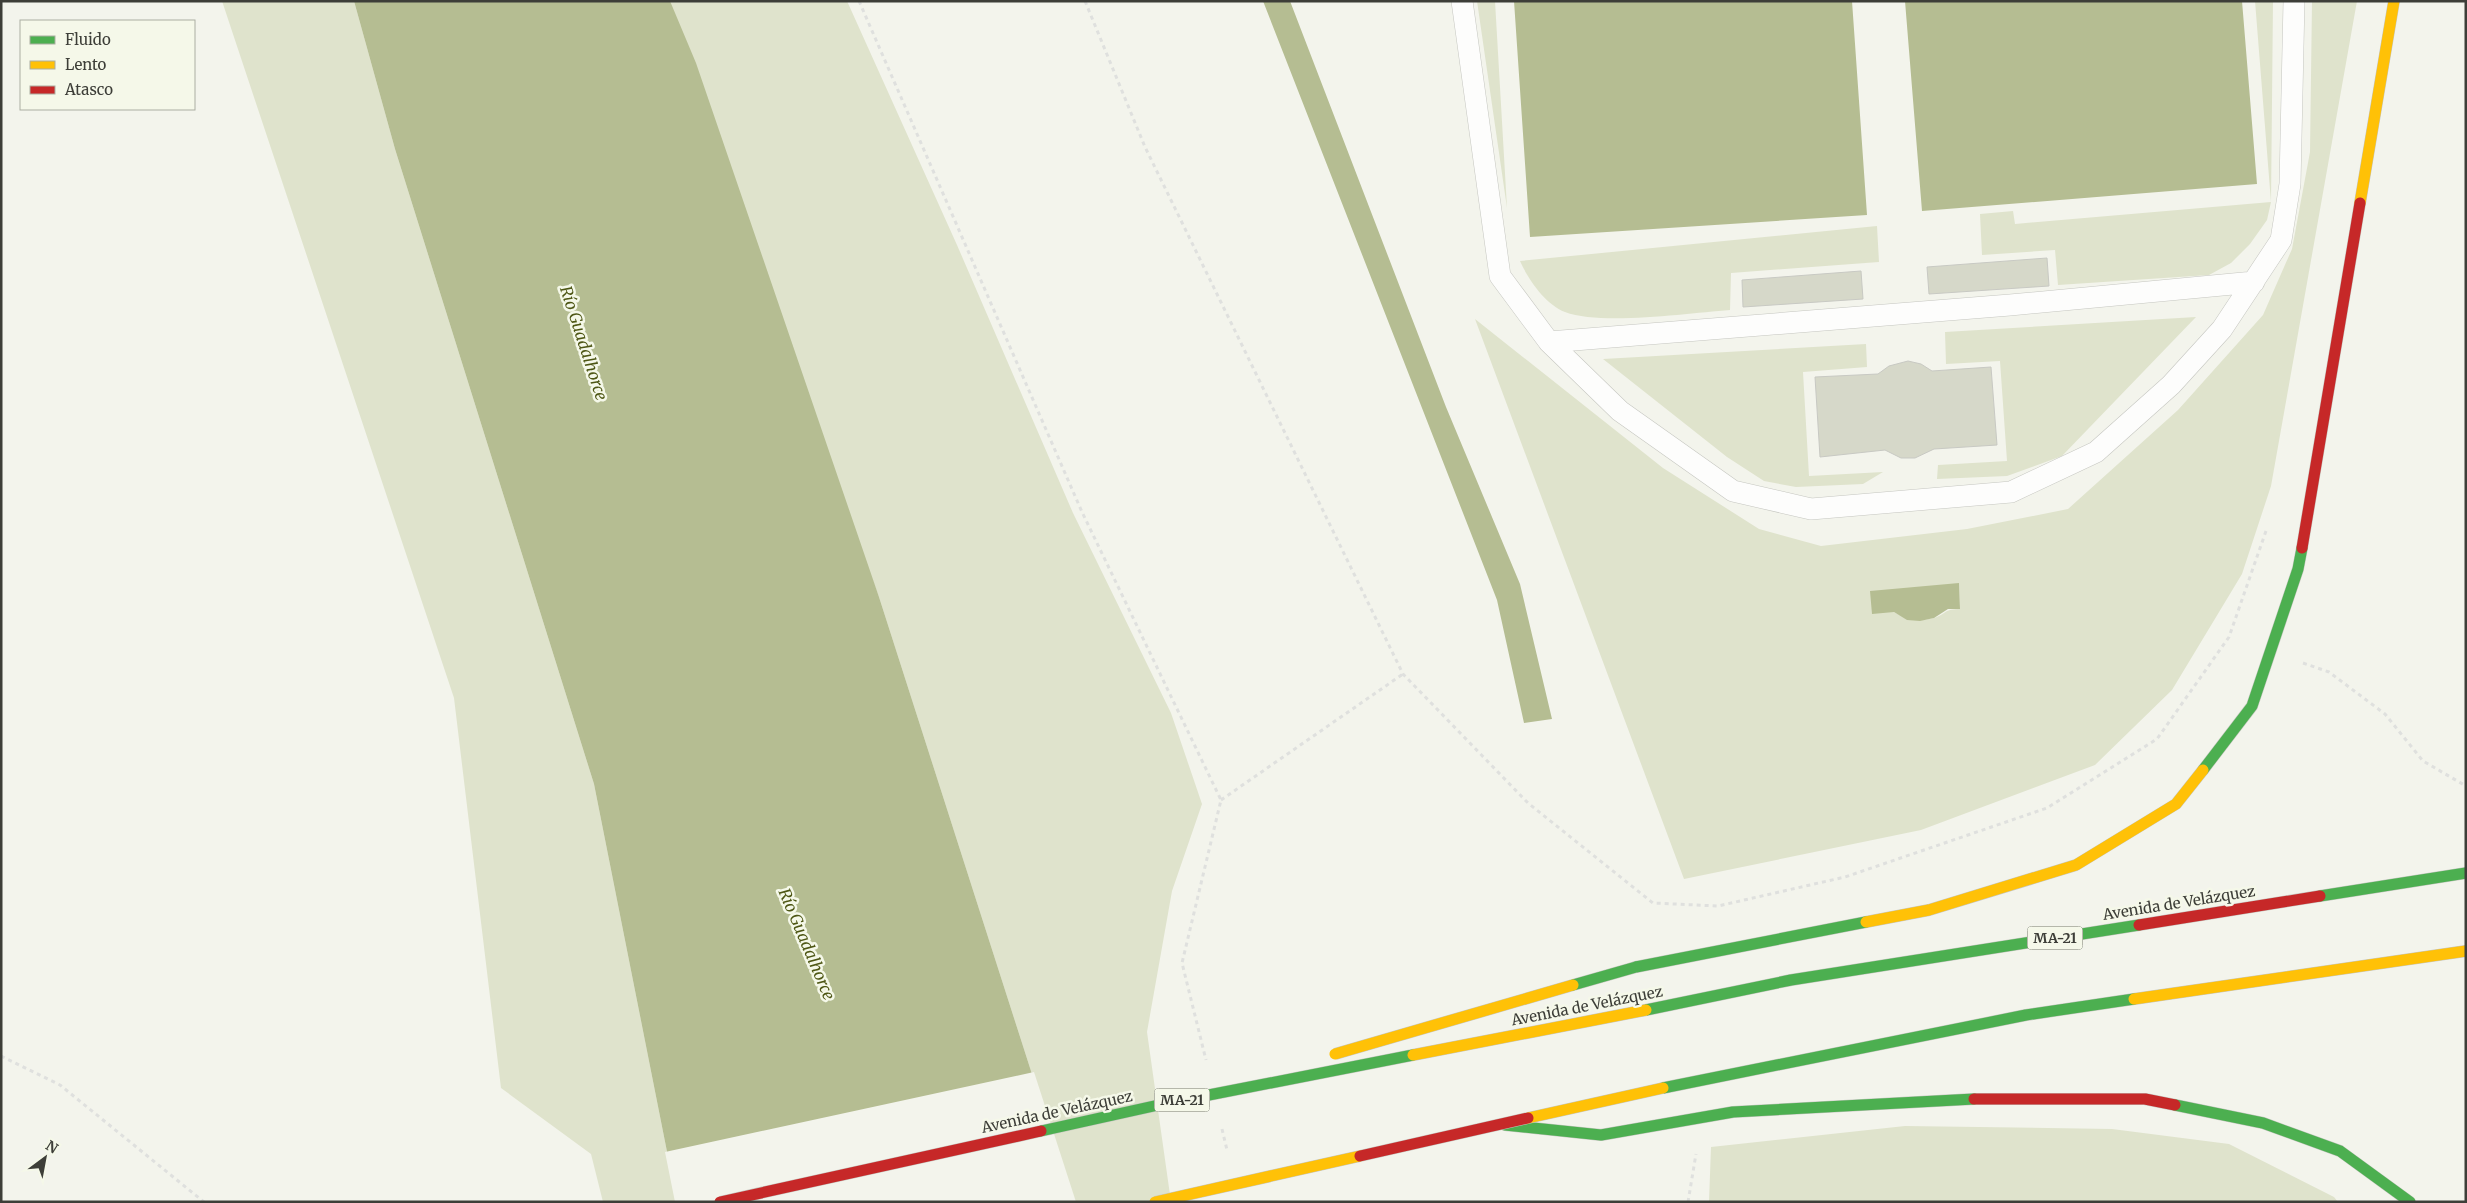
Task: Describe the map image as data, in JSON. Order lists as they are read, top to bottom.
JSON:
{
  "streets": {
    "highway": ["Avenida de Velázquez", "MA-21"]
  },
  "water": ["Río Guadalhorce"],
  "legend": ["Fluido", "Lento", "Atasco"],
  "north": "top right"
}
